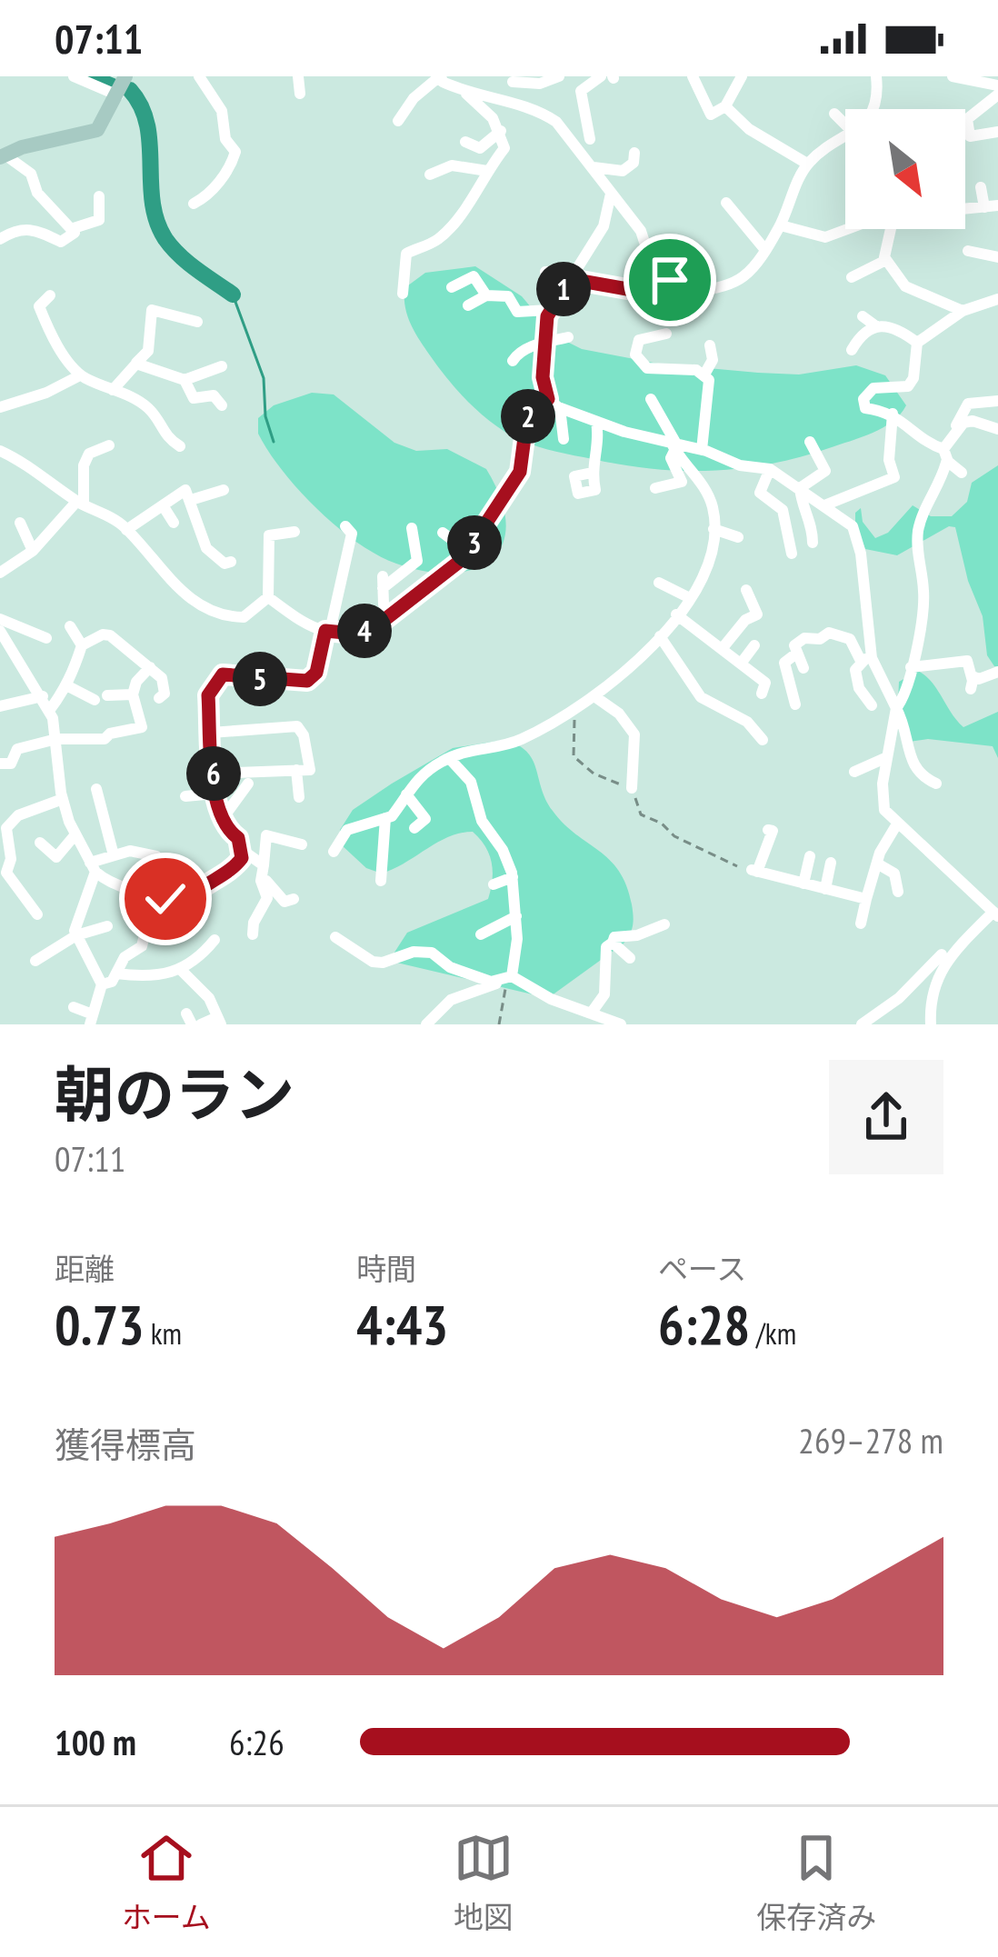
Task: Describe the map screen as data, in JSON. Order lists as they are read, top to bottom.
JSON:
{
  "north": "bottom right",
  "page": {
    "status": "07:11",
    "pins": [
      "1",
      "2",
      "3",
      "4",
      "5",
      "6"
    ],
    "heading": ["朝のラン", "07:11"],
    "stats": [
      ["距離", "0.73 km"],
      ["時間", "4:43"],
      ["ペース", "6:28 /km"]
    ],
    "chart": ["獲得標高", "269–278 m"],
    "list": [
      {
        "name": "100 m",
        "note": "6:26"
      }
    ],
    "tabs": ["ホーム", "地図", "保存済み"]
  }
}
